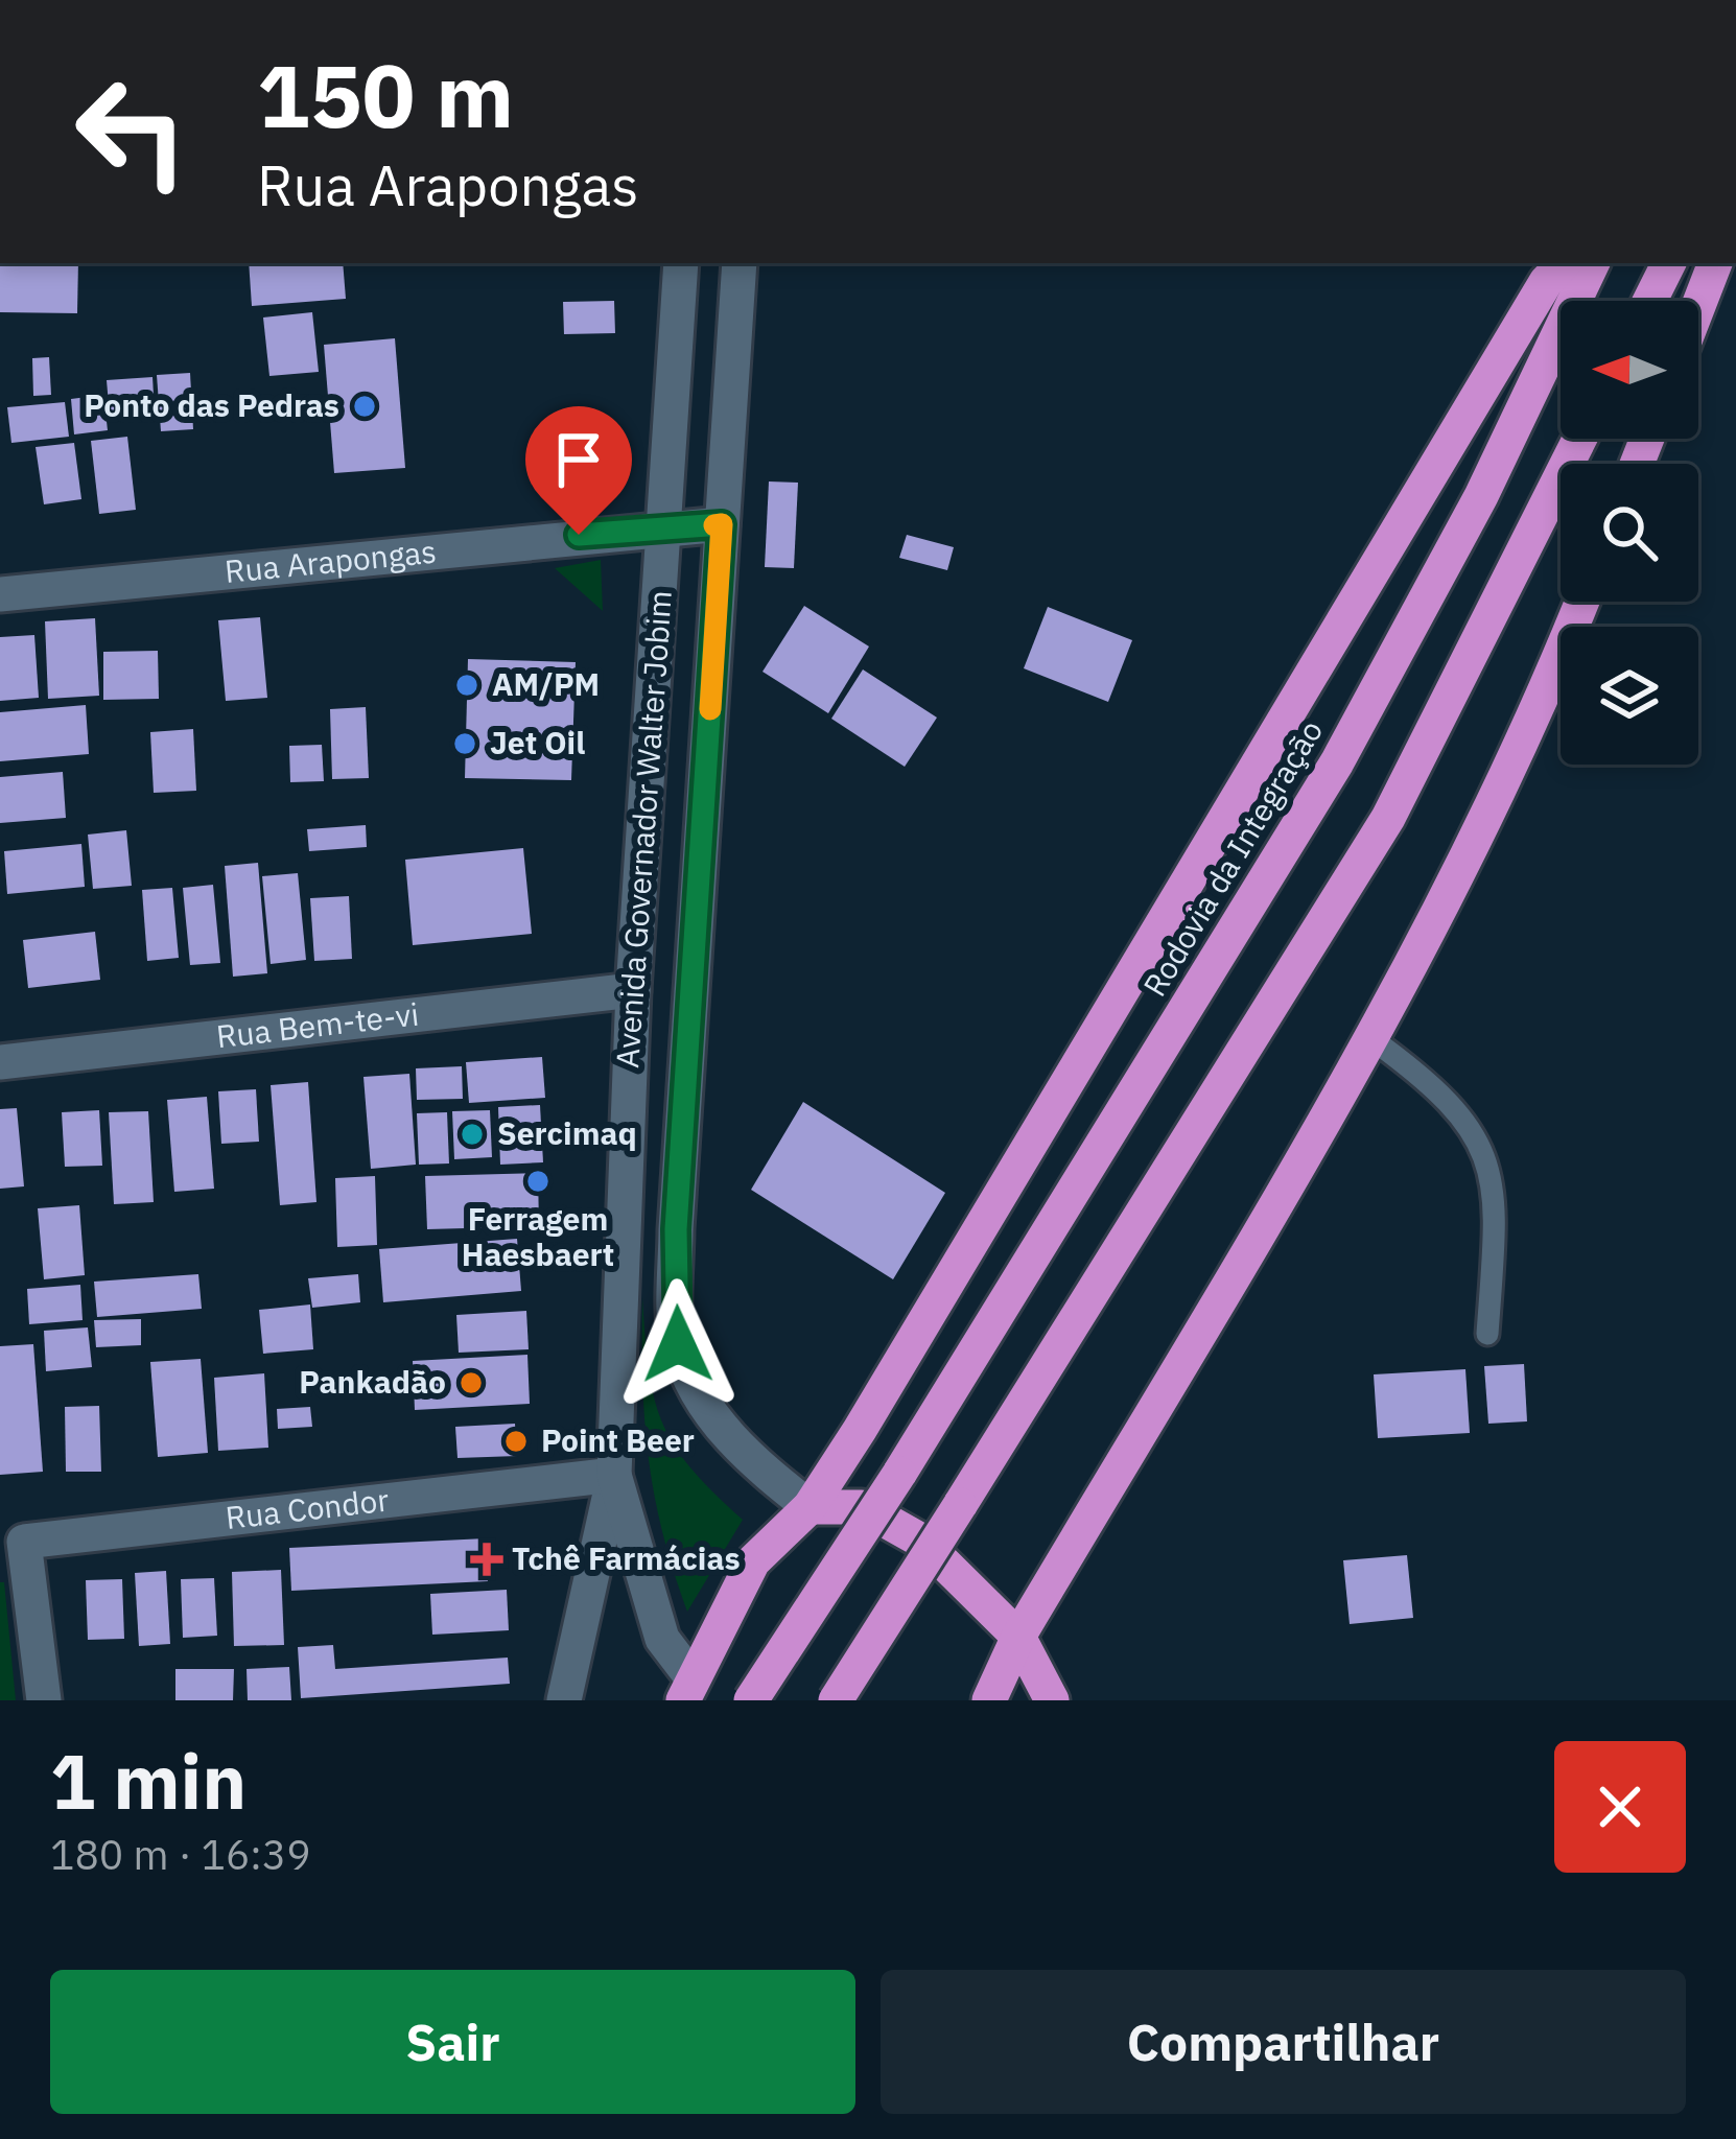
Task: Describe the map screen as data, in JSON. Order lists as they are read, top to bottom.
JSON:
{
  "streets": {
    "highway": ["Rodovia da Integração"],
    "main road": [
      "Rua Arapongas",
      "Avenida Governador Walter Jobim",
      "Rua Bem-te-vi",
      "Rua Condor"
    ]
  },
  "crossings": [
    ["Rua Arapongas", "Avenida Governador Walter Jobim"],
    ["Avenida Governador Walter Jobim", "Rua Bem-te-vi"],
    ["Avenida Governador Walter Jobim", "Rua Condor"]
  ],
  "places": {
    "other": [
      "Ponto das Pedras",
      "AM/PM",
      "Jet Oil",
      "Sercimaq",
      "Ferragem Haesbaert",
      "Pankadão",
      "Point Beer"
    ],
    "health": ["Tchê Farmácias"]
  },
  "north": "left",
  "page": {
    "turn": ["150 m", "Rua Arapongas"],
    "heading": ["1 min", "180 m · 16:39"],
    "buttons": ["Sair", "Compartilhar"]
  }
}
